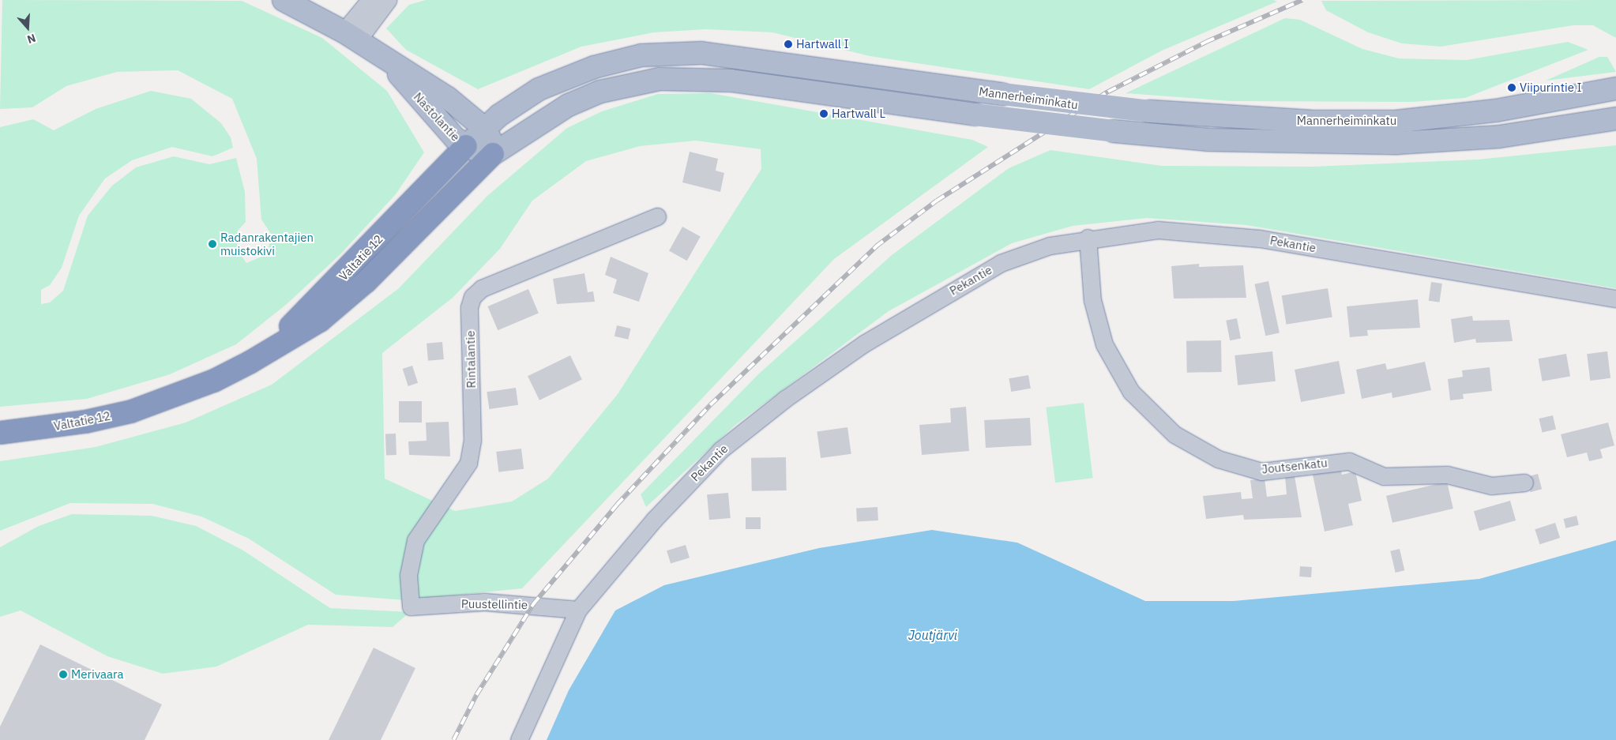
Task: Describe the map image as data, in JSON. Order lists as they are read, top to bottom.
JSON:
{
  "streets": {
    "highway": ["Valtatie 12"],
    "main road": ["Mannerheiminkatu", "Nastolantie"],
    "street": [
      "Pekantie",
      "Rintalantie",
      "Joutsenkatu",
      "Puustellintie"
    ]
  },
  "crossings": [
    ["Mannerheiminkatu", "Nastolantie"],
    ["Mannerheiminkatu", "Valtatie 12"],
    ["Nastolantie", "Valtatie 12"],
    ["Pekantie", "Joutsenkatu"],
    ["Pekantie", "Puustellintie"],
    ["Rintalantie", "Puustellintie"]
  ],
  "water": ["Joutjärvi"],
  "places": [
    "Hartwall I",
    "Viipurintie I",
    "Hartwall L",
    "Radanrakentajien muistokivi",
    "Merivaara"
  ],
  "north": "bottom"
}
